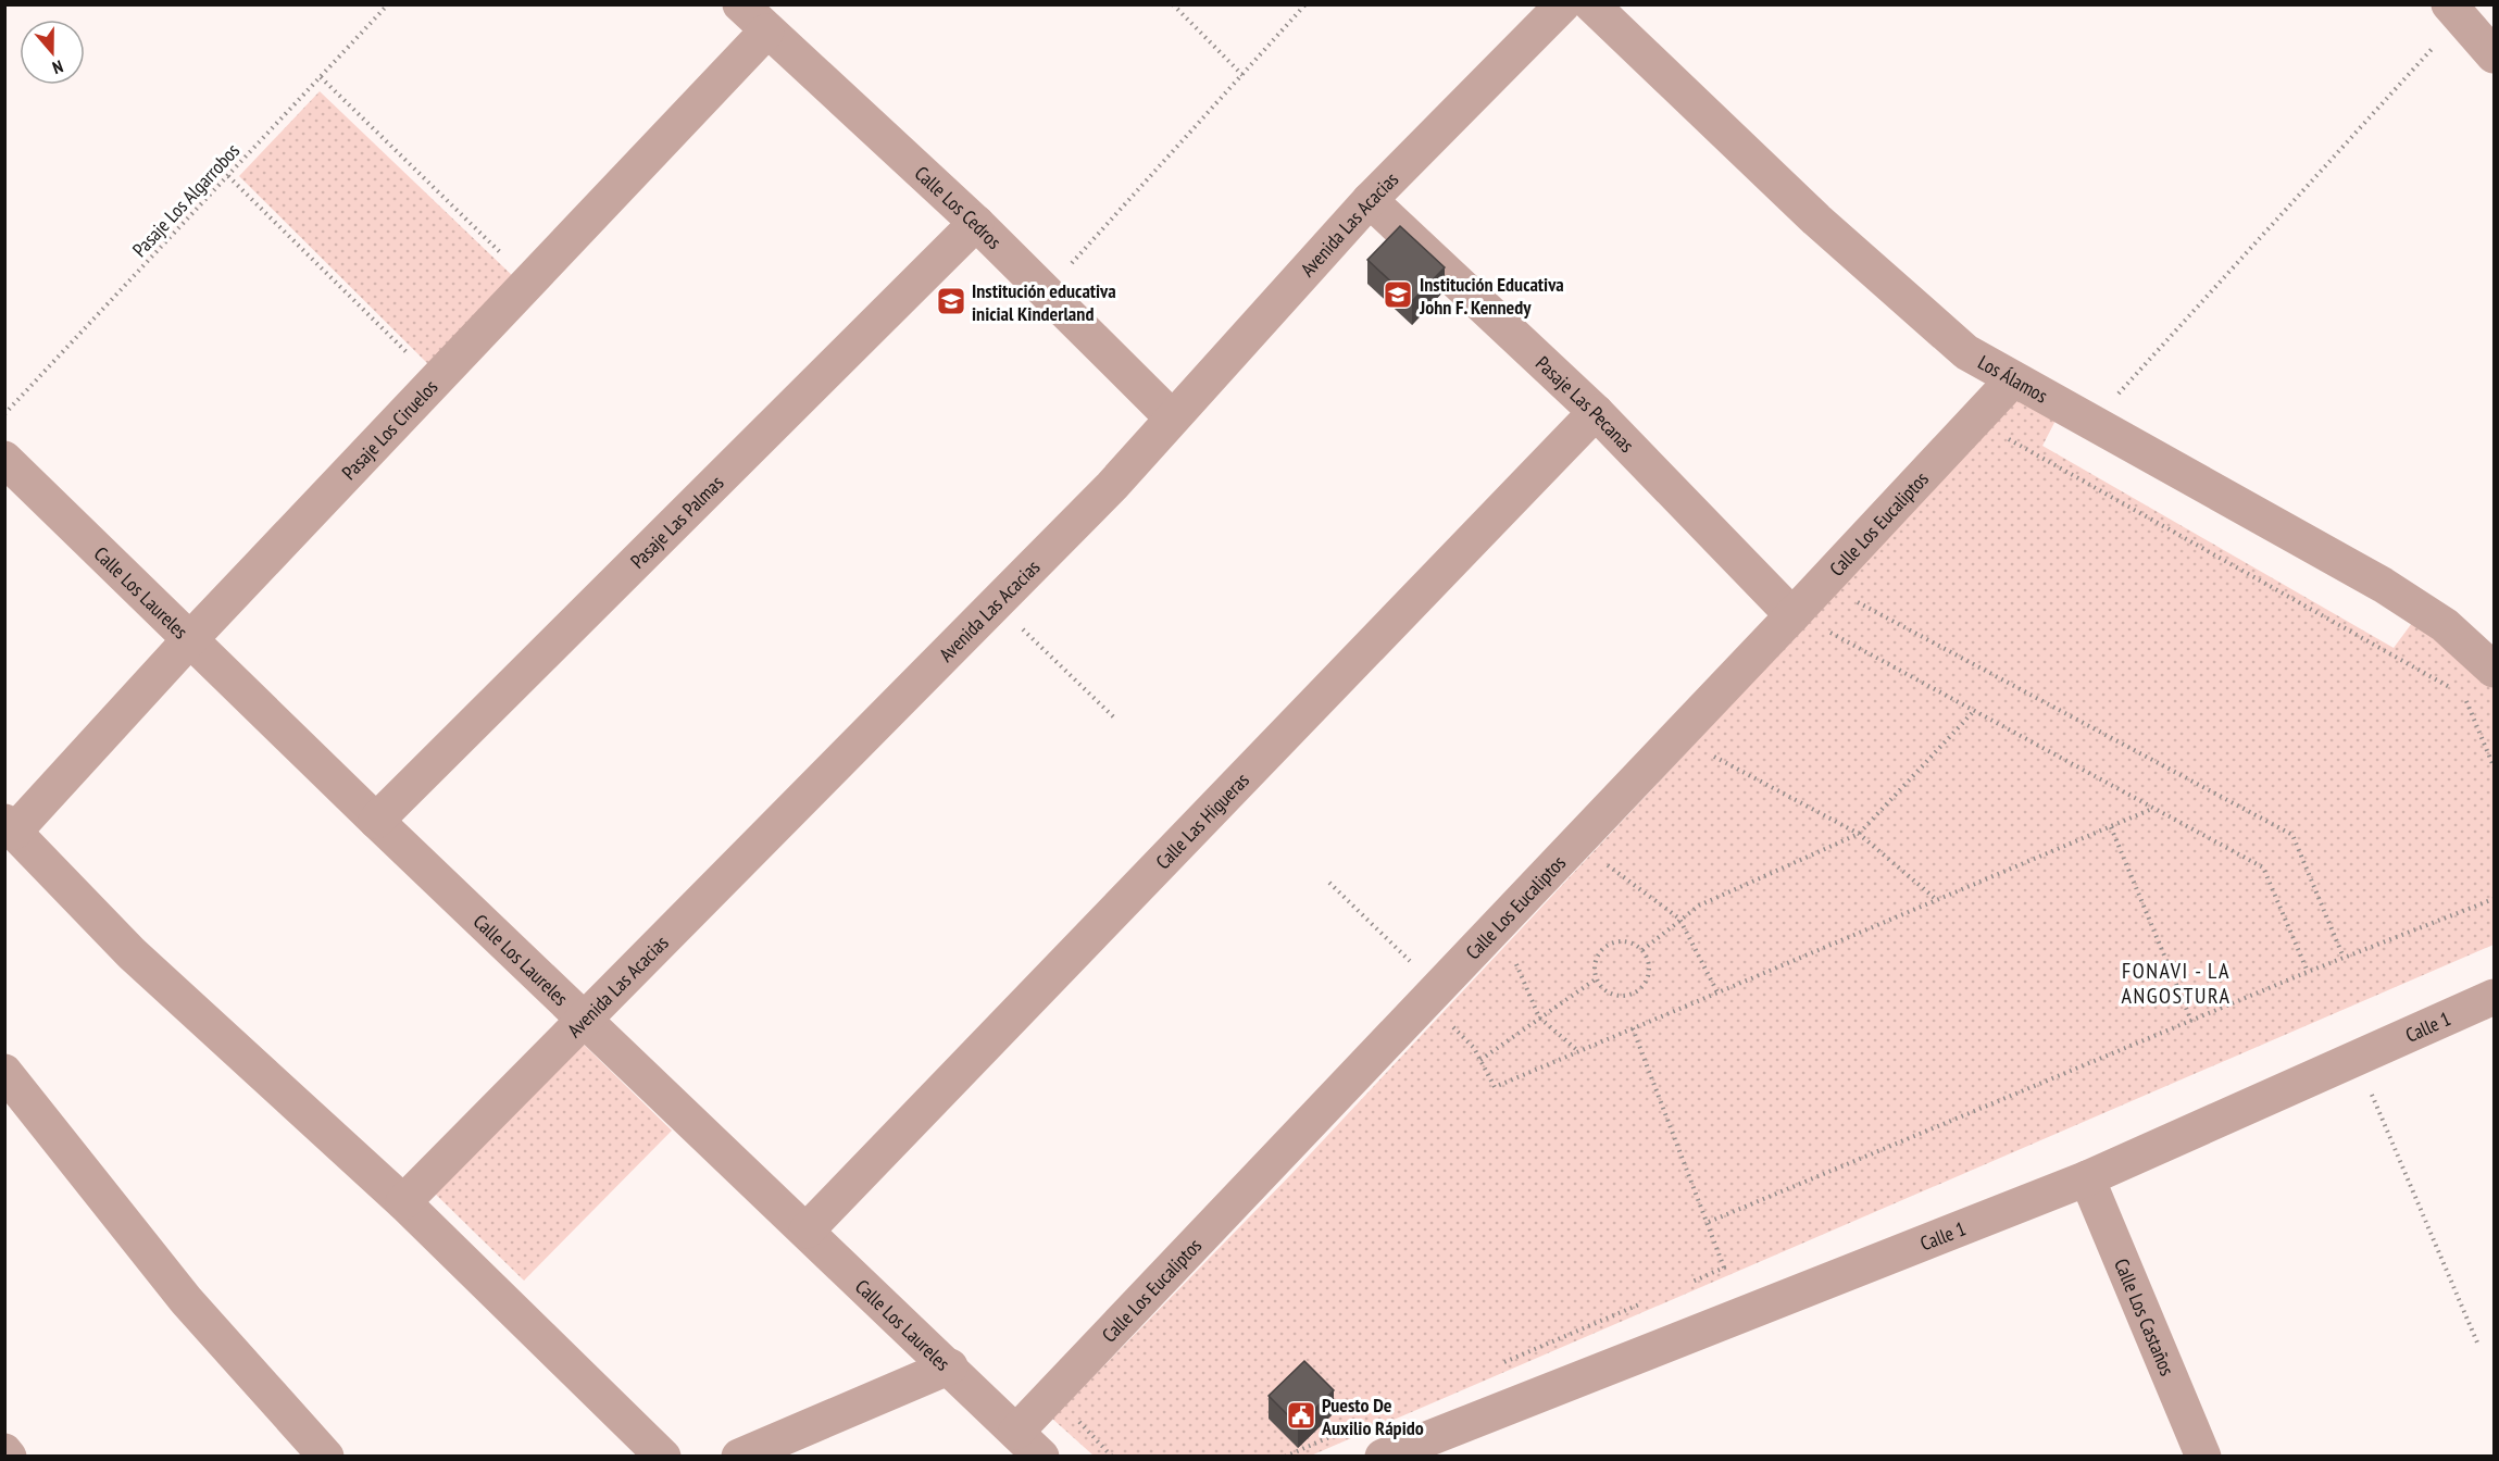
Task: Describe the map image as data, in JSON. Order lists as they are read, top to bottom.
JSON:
{
  "streets": {
    "street": [
      "Calle Los Cedros",
      "Avenida Las Acacias",
      "Los Álamos",
      "Pasaje Las Pecanas",
      "Pasaje Los Ciruelos",
      "Pasaje Las Palmas",
      "Calle Los Eucaliptos",
      "Calle Los Laureles",
      "Calle Las Higueras",
      "Calle 1",
      "Calle Los Castaños"
    ],
    "path": ["Pasaje Los Algarrobos"]
  },
  "crossings": [
    ["Calle Los Cedros", "Avenida Las Acacias"],
    ["Calle Los Cedros", "Pasaje Los Ciruelos"],
    ["Calle Los Cedros", "Pasaje Las Palmas"],
    ["Avenida Las Acacias", "Pasaje Las Pecanas"],
    ["Avenida Las Acacias", "Calle Los Laureles"],
    ["Los Álamos", "Calle Los Eucaliptos"],
    ["Pasaje Las Pecanas", "Calle Los Eucaliptos"],
    ["Pasaje Las Pecanas", "Calle Las Higueras"],
    ["Pasaje Los Ciruelos", "Calle Los Laureles"],
    ["Pasaje Las Palmas", "Calle Los Laureles"],
    ["Calle Los Eucaliptos", "Calle Los Laureles"],
    ["Calle Los Laureles", "Calle Las Higueras"],
    ["Calle 1", "Calle Los Castaños"]
  ],
  "districts": ["FONAVI - LA ANGOSTURA"],
  "places": {
    "school or university": ["Institución Educativa John F. Kennedy", "Institución educativa inicial Kinderland"],
    "public building": ["Puesto De Auxilio Rápido"]
  },
  "north": "bottom"
}
